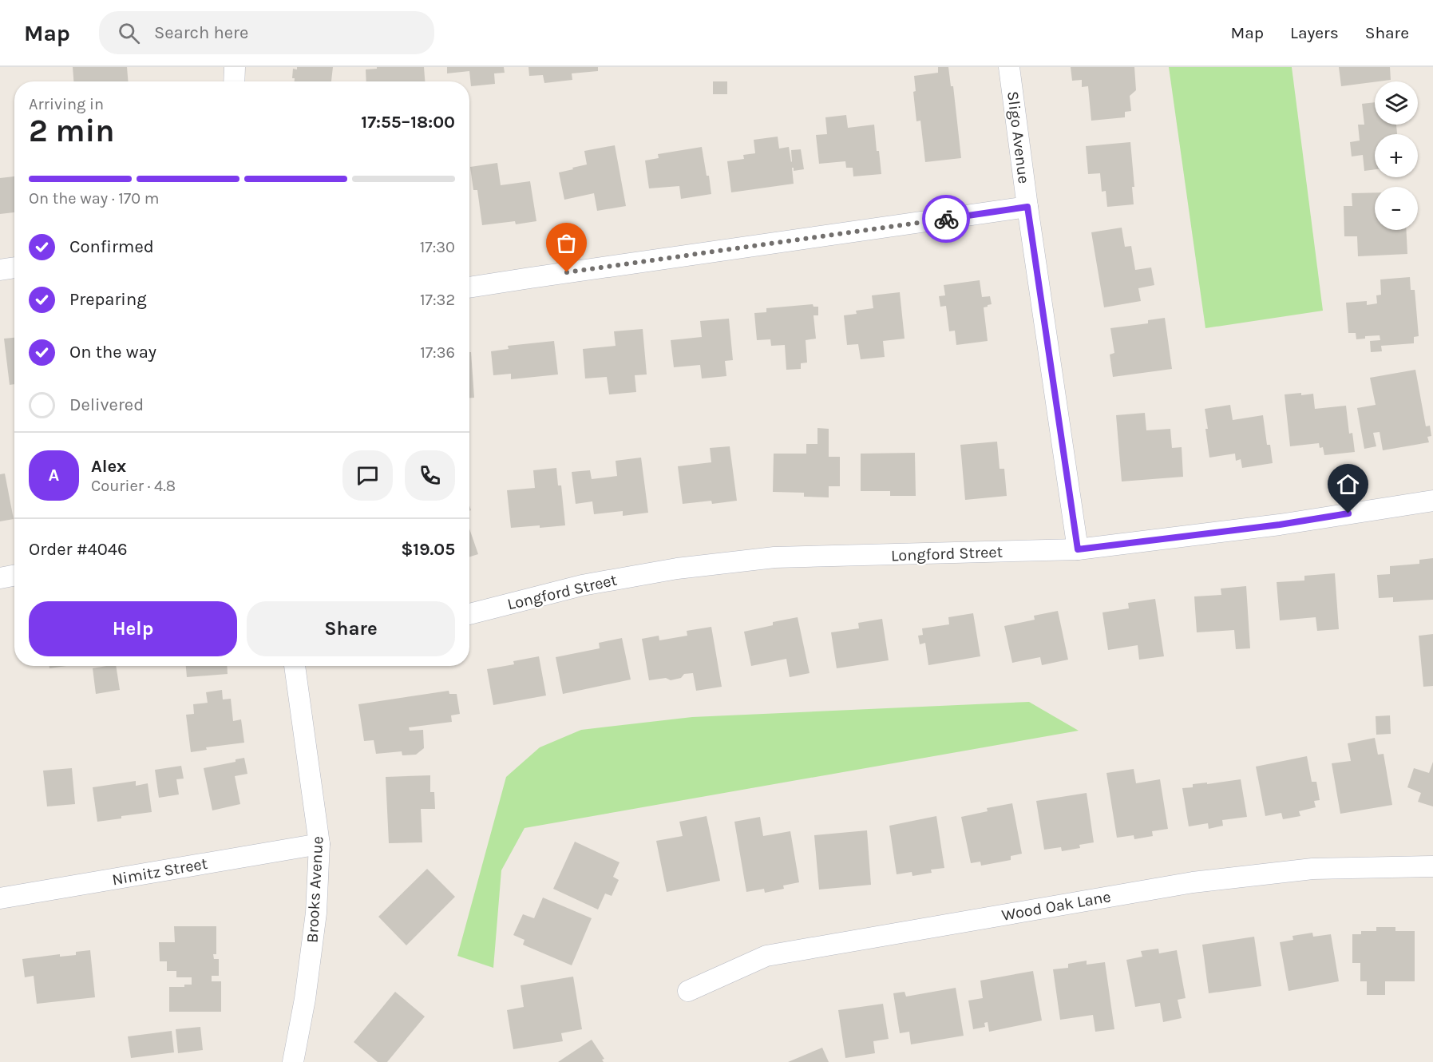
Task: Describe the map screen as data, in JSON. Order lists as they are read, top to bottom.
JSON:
{
  "streets": {
    "street": [
      "Sligo Avenue",
      "Longford Street",
      "Nimitz Street",
      "Brooks Avenue",
      "Wood Oak Lane"
    ]
  },
  "crossings": [
    ["Sligo Avenue", "Longford Street"],
    ["Nimitz Street", "Brooks Avenue"]
  ],
  "page": {
    "header": "Map",
    "search": "Search here",
    "nav": ["Map", "Layers", "Share"],
    "map_buttons": ["+", "−"],
    "heading": ["2 min", "Arriving in", "17:55–18:00"],
    "panel": [
      "Alex",
      "Courier · 4.8",
      "Order #4046",
      "$19.05"
    ],
    "bar": "On the way · 170 m",
    "list": [
      ["Confirmed", "17:30"],
      ["Preparing", "17:32"],
      ["On the way", "17:36"],
      "Delivered"
    ],
    "round": "A",
    "buttons": ["Help", "Share"]
  }
}
